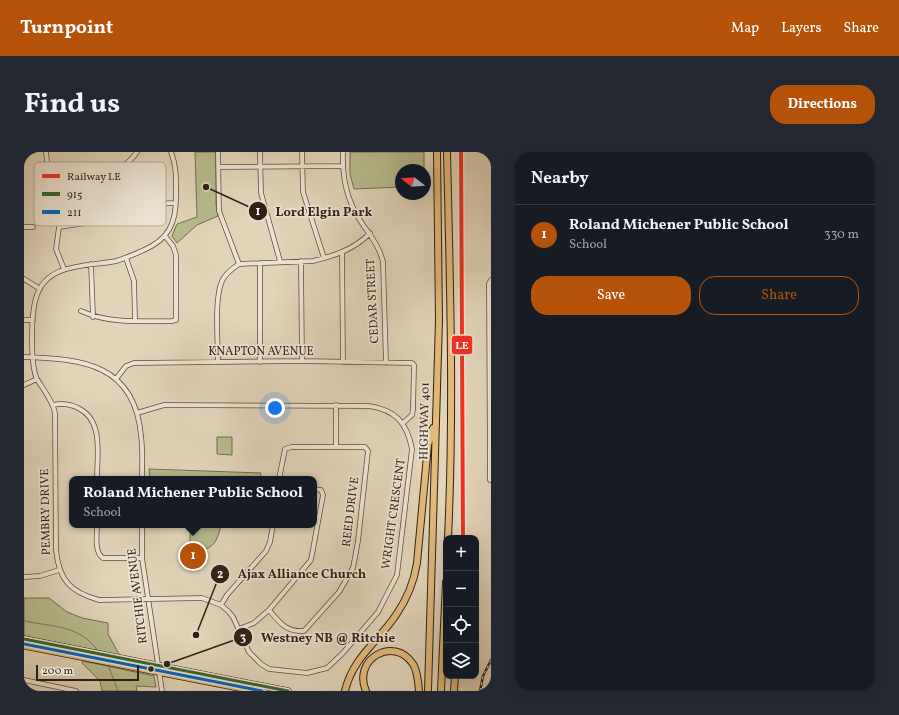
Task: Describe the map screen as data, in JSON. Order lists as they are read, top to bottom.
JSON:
{
  "streets": {
    "highway": ["HIGHWAY 401"],
    "street": [
      "CEDAR STREET",
      "KNAPTON AVENUE",
      "PEMBRY DRIVE",
      "REED DRIVE",
      "WRIGHT CRESCENT",
      "RITCHIE AVENUE"
    ]
  },
  "crossings": [
    ["CEDAR STREET", "KNAPTON AVENUE"],
    ["KNAPTON AVENUE", "WRIGHT CRESCENT"],
    ["PEMBRY DRIVE", "WRIGHT CRESCENT"],
    ["PEMBRY DRIVE", "RITCHIE AVENUE"],
    ["WRIGHT CRESCENT", "RITCHIE AVENUE"]
  ],
  "places": ["Lord Elgin Park", "Ajax Alliance Church", "Westney NB @ Ritchie"],
  "lines": ["rail line LE", "transit line 915", "transit line 211"],
  "legend": ["Railway LE", "915", "211"],
  "scale_bar": "200 m",
  "north": "left",
  "page": {
    "header": "Turnpoint",
    "nav": ["Map", "Layers", "Share"],
    "title": "Find us",
    "buttons": [
      "Directions",
      ["Save", "Share"]
    ],
    "heading": "Nearby",
    "list": [
      {
        "mark": "1",
        "name": "Roland Michener Public School",
        "note": "School",
        "value": "330 m"
      }
    ],
    "popup": ["Roland Michener Public School", "School"],
    "map_buttons": ["+", "−"],
    "pins": "1",
    "scale": "200 m"
  }
}
